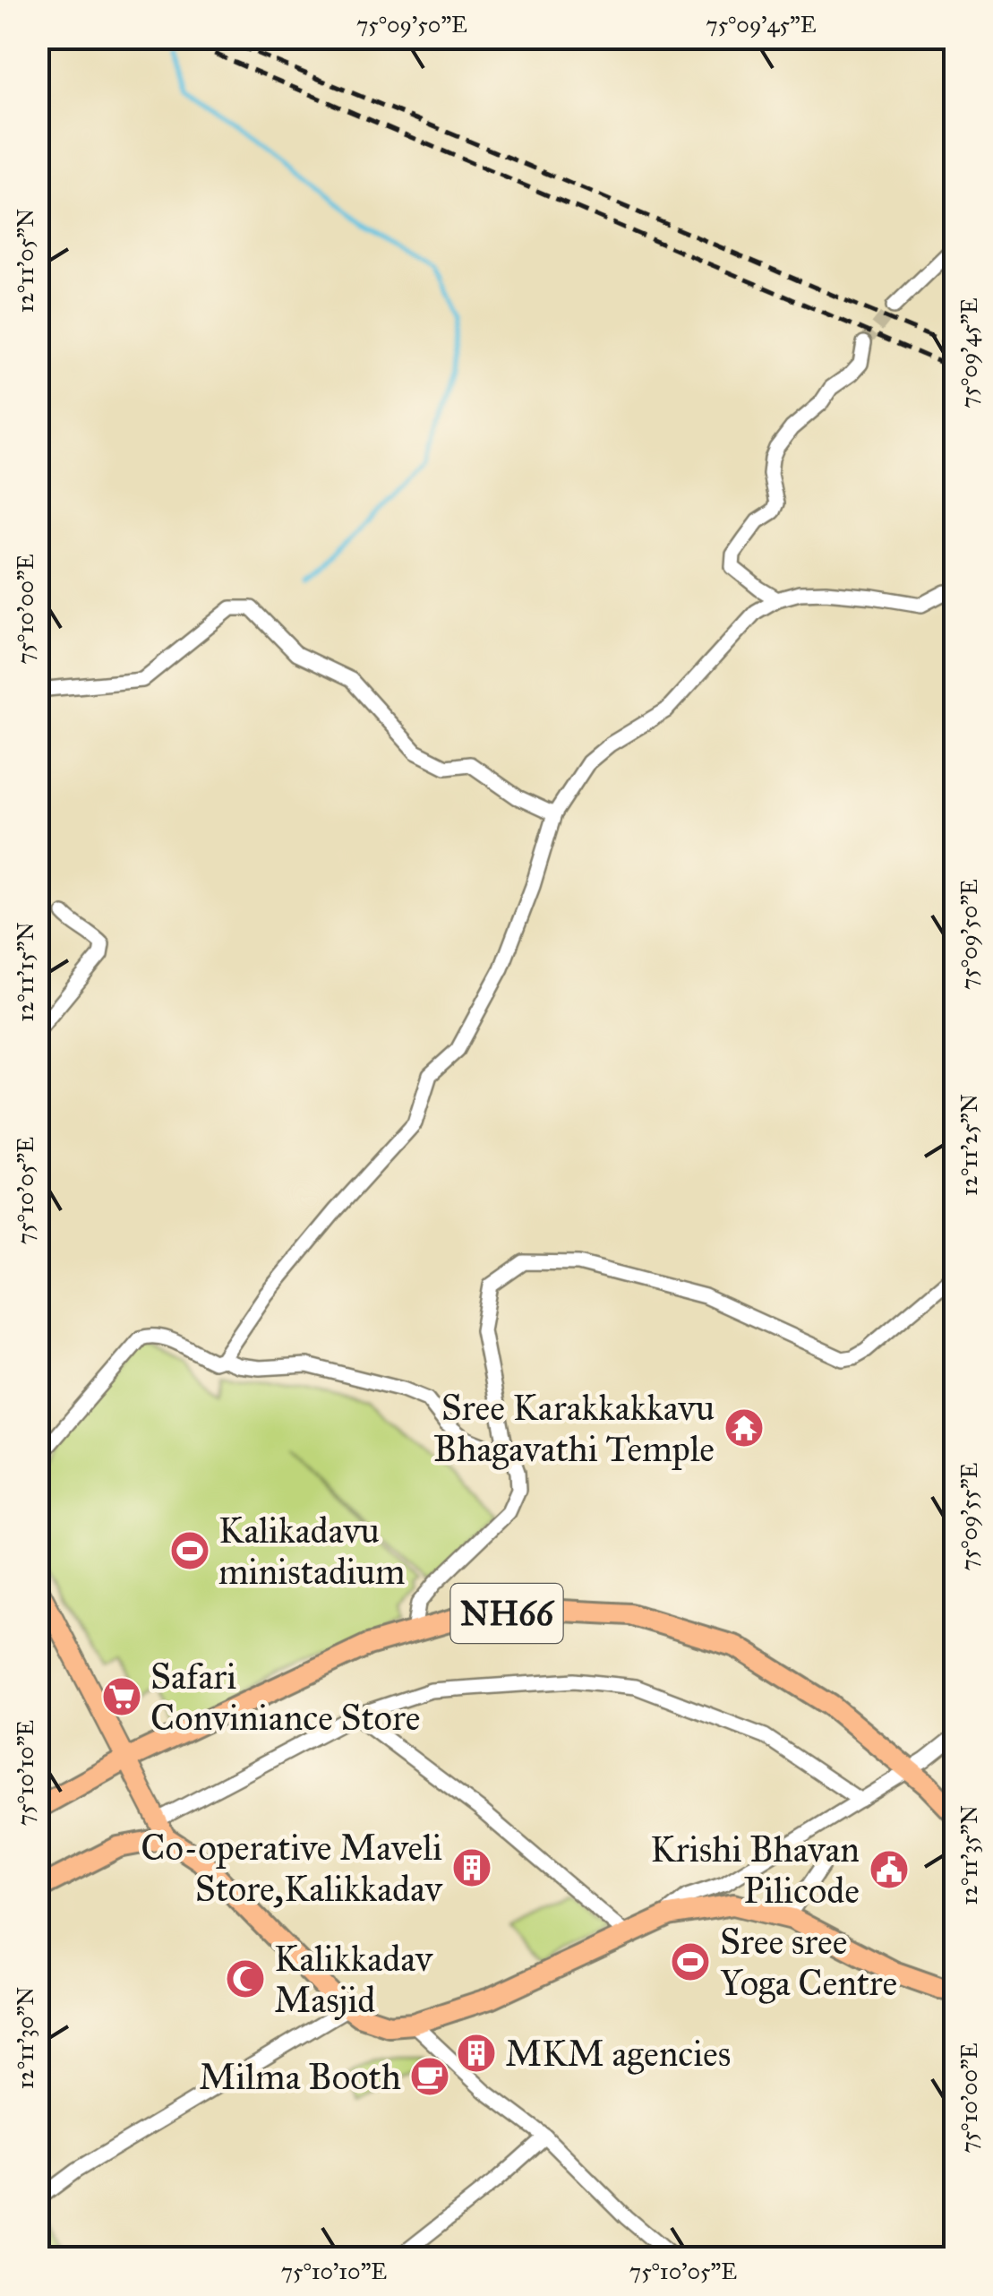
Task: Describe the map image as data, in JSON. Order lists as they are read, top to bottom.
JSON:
{
  "streets": {
    "highway": ["NH66"]
  },
  "places": {
    "temple": ["Sree Karakkakkavu Bhagavathi Temple"],
    "sports": ["Kalikadavu ministadium", "Sree sree Yoga Centre"],
    "supermarket": ["Safari Conviniance Store"],
    "building": ["Co-operative Maveli Store,Kalikkadav", "MKM agencies"],
    "public building": ["Krishi Bhavan Pilicode"],
    "mosque": ["Kalikkadav Masjid"],
    "cafe": ["Milma Booth"]
  },
  "coordinates": [
    "75°09'50\"E",
    "75°09'45\"E",
    "12°11'05\"N",
    "75°10'00\"E",
    "12°11'15\"N",
    "12°11'25\"N",
    "75°10'05\"E",
    "75°09'55\"E",
    "75°10'10\"E",
    "12°11'35\"N",
    "12°11'30\"N"
  ]
}
